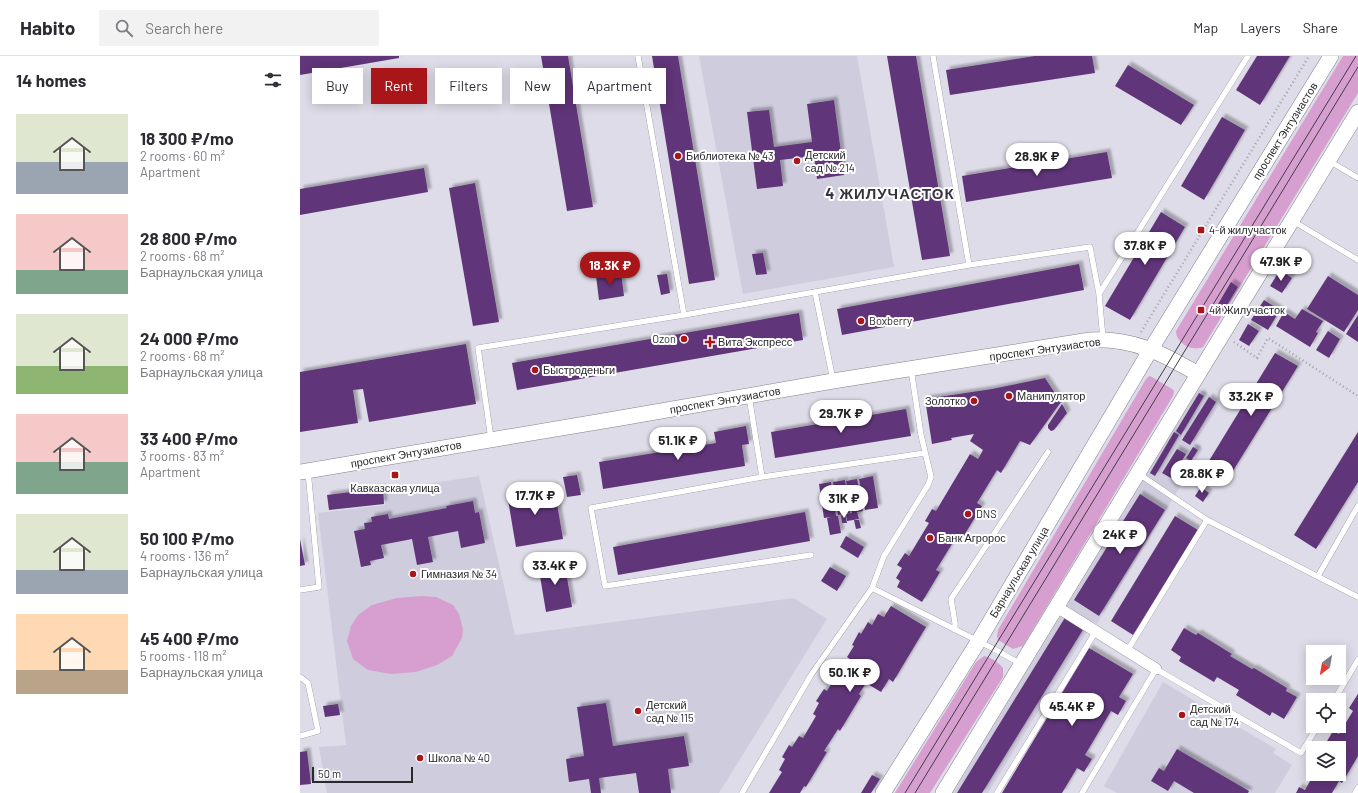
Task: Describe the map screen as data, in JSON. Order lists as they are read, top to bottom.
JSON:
{
  "streets": {
    "main road": ["проспект Энтузиастов", "Барнаульская улица"]
  },
  "crossings": [
    ["проспект Энтузиастов", "Барнаульская улица"]
  ],
  "districts": ["4 ЖИЛУЧАСТОК"],
  "places": {
    "other": [
      "Библиотека № 43",
      "Детский сад № 214",
      "Boxberry",
      "Ozon",
      "Быстроденьги",
      "Манипулятор",
      "Золотко",
      "DNS",
      "Банк Агророс",
      "Гимназия № 34",
      "Детский сад № 115",
      "Детский сад № 174",
      "Школа № 40"
    ],
    "transit": ["4-й жилучасток", "4й Жилучасток", "Кавказская улица"],
    "health": ["Вита Экспресс"]
  },
  "scale_bar": "50 m",
  "north": "bottom left",
  "page": {
    "header": "Habito",
    "search": "Search here",
    "nav": ["Map", "Layers", "Share"],
    "heading": "14 homes",
    "chip": [
      "Buy",
      "Rent",
      "Filters",
      "New",
      "Apartment"
    ],
    "list": [
      {
        "name": "18 300 ₽/mo",
        "note": "2 rooms · 60 m² · Apartment"
      },
      {
        "name": "28 800 ₽/mo",
        "note": "2 rooms · 68 m² · Барнаульская улица"
      },
      {
        "name": "24 000 ₽/mo",
        "note": "2 rooms · 68 m² · Барнаульская улица"
      },
      {
        "name": "33 400 ₽/mo",
        "note": "3 rooms · 83 m² · Apartment"
      },
      {
        "name": "50 100 ₽/mo",
        "note": "4 rooms · 136 m² · Барнаульская улица"
      },
      {
        "name": "45 400 ₽/mo",
        "note": "5 rooms · 118 m² · Барнаульская улица"
      }
    ],
    "price": [
      "28.9K ₽",
      "37.8K ₽",
      "47.9K ₽",
      "18.3K ₽",
      "33.2K ₽",
      "29.7K ₽",
      "51.1K ₽",
      "28.8K ₽",
      "17.7K ₽",
      "31K ₽",
      "24K ₽",
      "33.4K ₽",
      "50.1K ₽",
      "45.4K ₽"
    ],
    "scale": "50 m"
  }
}
